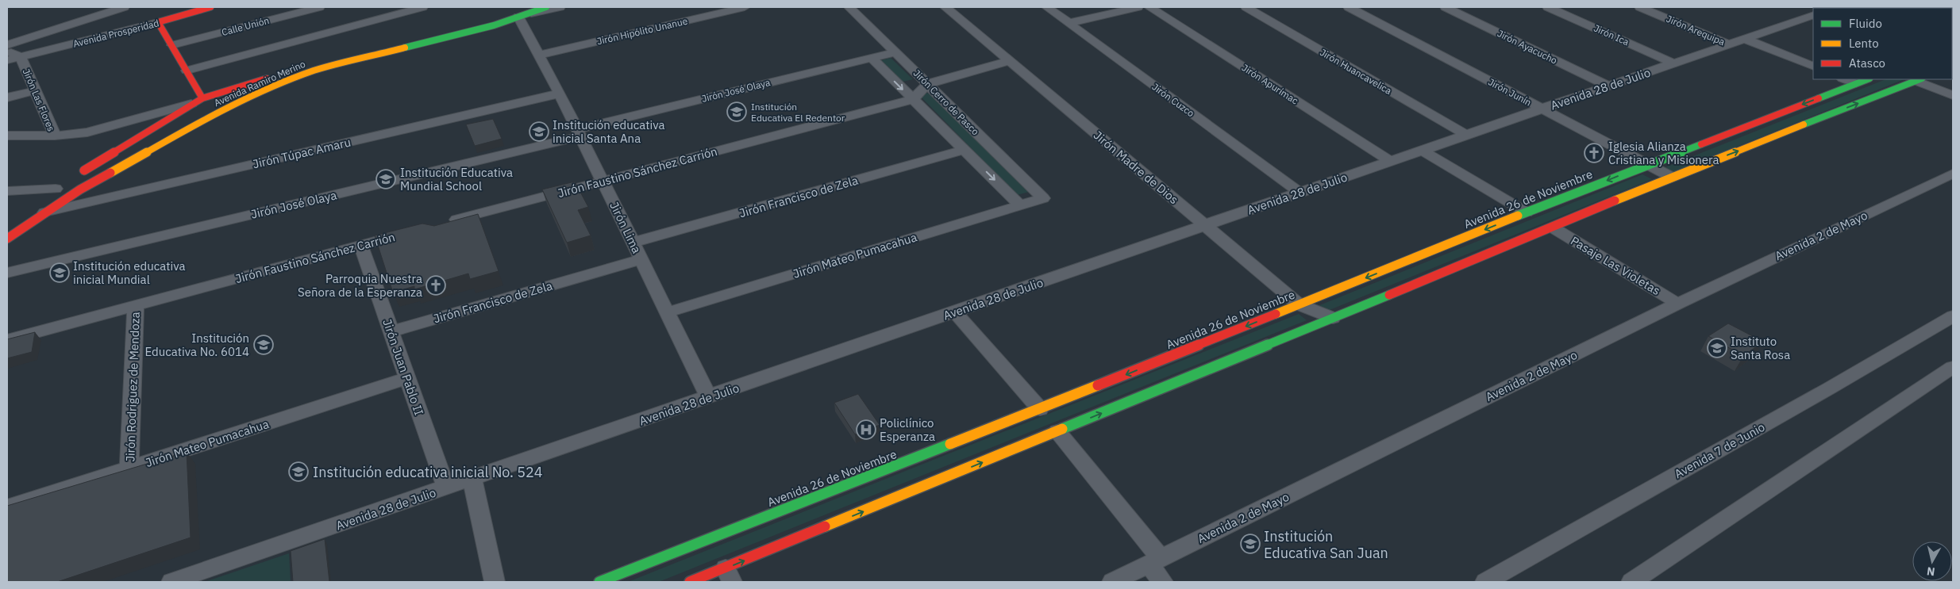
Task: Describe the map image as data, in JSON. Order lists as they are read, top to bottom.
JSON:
{
  "streets": {
    "main road": ["Avenida Prosperidad", "Avenida Ramiro Merino", "Avenida 26 de Noviembre"],
    "street": [
      "Calle Unión",
      "Jirón Arequipa",
      "Jirón Hipólito Unanue",
      "Jirón Ica",
      "Jirón Ayacucho",
      "Jirón Huancavelica",
      "Jirón Apurímac",
      "Avenida 28 de Julio",
      "Jirón José Olaya",
      "Jirón Junín",
      "Jirón Las Flores",
      "Jirón Cuzco",
      "Jirón Cerro de Pasco",
      "Jirón Túpac Amaru",
      "Jirón Madre de Dios",
      "Jirón Faustino Sánchez Carrión",
      "Jirón Francisco de Zela",
      "Jirón Lima",
      "Avenida 2 de Mayo",
      "Jirón Mateo Pumacahua",
      "Pasaje Las Violetas",
      "Jirón Juan Pablo II",
      "Jirón Rodriguez de Mendoza",
      "Avenida 7 de Junio"
    ]
  },
  "crossings": [
    ["Jirón Arequipa", "Avenida 28 de Julio"],
    ["Jirón Hipólito Unanue", "Jirón Lima"],
    ["Avenida Prosperidad", "Jirón Las Flores"],
    ["Jirón Ica", "Avenida 28 de Julio"],
    ["Jirón Ayacucho", "Avenida 28 de Julio"],
    ["Jirón Huancavelica", "Avenida 28 de Julio"],
    ["Avenida Ramiro Merino", "Jirón Túpac Amaru"],
    ["Avenida Ramiro Merino", "Jirón Lima"],
    ["Jirón Apurímac", "Avenida 28 de Julio"],
    ["Avenida 28 de Julio", "Jirón Junín"],
    ["Avenida 28 de Julio", "Jirón Cuzco"],
    ["Avenida 28 de Julio", "Jirón Madre de Dios"],
    ["Avenida 28 de Julio", "Jirón Lima"],
    ["Avenida 28 de Julio", "Jirón Juan Pablo II"],
    ["Jirón José Olaya", "Jirón Cerro de Pasco"],
    ["Jirón José Olaya", "Jirón Lima"],
    ["Jirón Junín", "Avenida 26 de Noviembre"],
    ["Jirón Cerro de Pasco", "Jirón Faustino Sánchez Carrión"],
    ["Jirón Cerro de Pasco", "Jirón Francisco de Zela"],
    ["Jirón Cerro de Pasco", "Jirón Mateo Pumacahua"],
    ["Jirón Túpac Amaru", "Jirón Lima"],
    ["Jirón Madre de Dios", "Avenida 26 de Noviembre"],
    ["Jirón Faustino Sánchez Carrión", "Jirón Lima"],
    ["Jirón Faustino Sánchez Carrión", "Jirón Juan Pablo II"],
    ["Jirón Faustino Sánchez Carrión", "Jirón Rodriguez de Mendoza"],
    ["Jirón Francisco de Zela", "Jirón Lima"],
    ["Jirón Francisco de Zela", "Jirón Juan Pablo II"],
    ["Jirón Lima", "Jirón Mateo Pumacahua"],
    ["Avenida 2 de Mayo", "Pasaje Las Violetas"],
    ["Jirón Mateo Pumacahua", "Jirón Juan Pablo II"],
    ["Jirón Mateo Pumacahua", "Jirón Rodriguez de Mendoza"]
  ],
  "places": {
    "school or university": [
      "Institución Educativa El Redentor",
      "Institución educativa inicial Santa Ana",
      "Institución Educativa Mundial School",
      "Institución educativa inicial Mundial",
      "Institución Educativa No. 6014",
      "Instituto Santa Rosa",
      "Institución educativa inicial No. 524",
      "Institución Educativa San Juan"
    ],
    "church": ["Iglesia Alianza Cristiana y Misionera", "Parroquia Nuestra Señora de la Esperanza"],
    "hospital": ["Policlínico Esperanza"]
  },
  "legend": ["Fluido", "Lento", "Atasco"],
  "north": "bottom"
}
